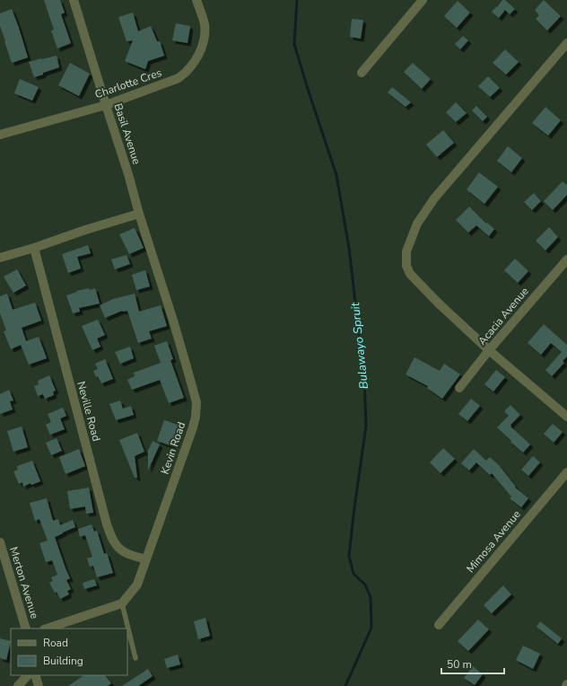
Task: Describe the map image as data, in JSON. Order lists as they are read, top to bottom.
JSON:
{
  "streets": {
    "street": [
      "Charlotte Cres",
      "Basil Avenue",
      "Acacia Avenue",
      "Neville Road",
      "Kevin Road",
      "Mimosa Avenue",
      "Merton Avenue"
    ]
  },
  "crossings": [
    ["Charlotte Cres", "Basil Avenue"],
    ["Basil Avenue", "Kevin Road"],
    ["Neville Road", "Kevin Road"]
  ],
  "water": ["Bulawayo Spruit"],
  "legend": ["Road", "Building"],
  "scale_bar": "50 m"
}
